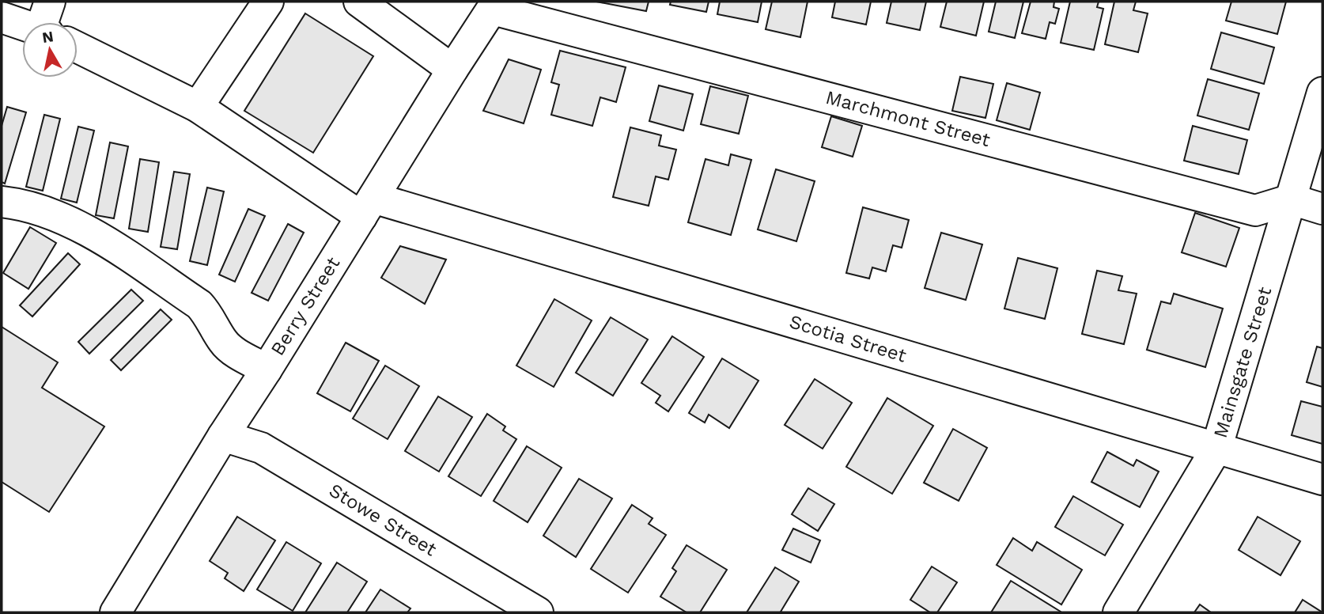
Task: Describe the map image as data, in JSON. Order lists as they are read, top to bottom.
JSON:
{
  "streets": {
    "street": [
      "Marchmont Street",
      "Berry Street",
      "Scotia Street",
      "Mainsgate Street",
      "Stowe Street"
    ]
  },
  "crossings": [
    ["Marchmont Street", "Berry Street"],
    ["Marchmont Street", "Mainsgate Street"],
    ["Berry Street", "Scotia Street"],
    ["Berry Street", "Stowe Street"],
    ["Scotia Street", "Mainsgate Street"]
  ],
  "north": "top"
}
